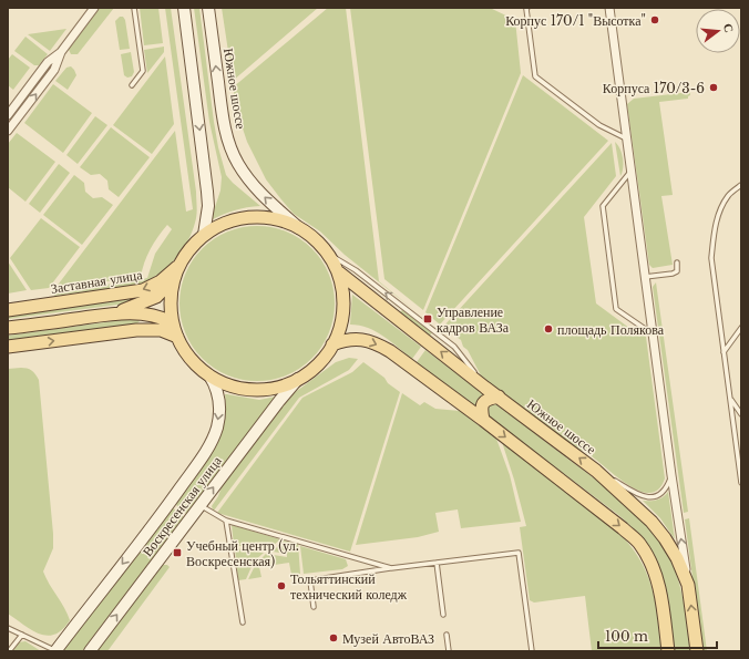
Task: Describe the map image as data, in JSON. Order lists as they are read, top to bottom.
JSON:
{
  "streets": {
    "main road": ["Южное шоссе", "Заставная улица", "Воскресенская улица"]
  },
  "one_way": ["Южное шоссе"],
  "places": {
    "other": [
      "Корпус 170/1 \"Высотка\"",
      "Корпуса 170/3-6",
      "площадь Полякова",
      "Тольяттинский технический коледж",
      "Музей АвтоВАЗ"
    ],
    "transit": ["Управление кадров ВАЗа", "Учебный центр (ул. Воскресенская)"]
  },
  "scale_bar": "100 m",
  "north": "right"
}
